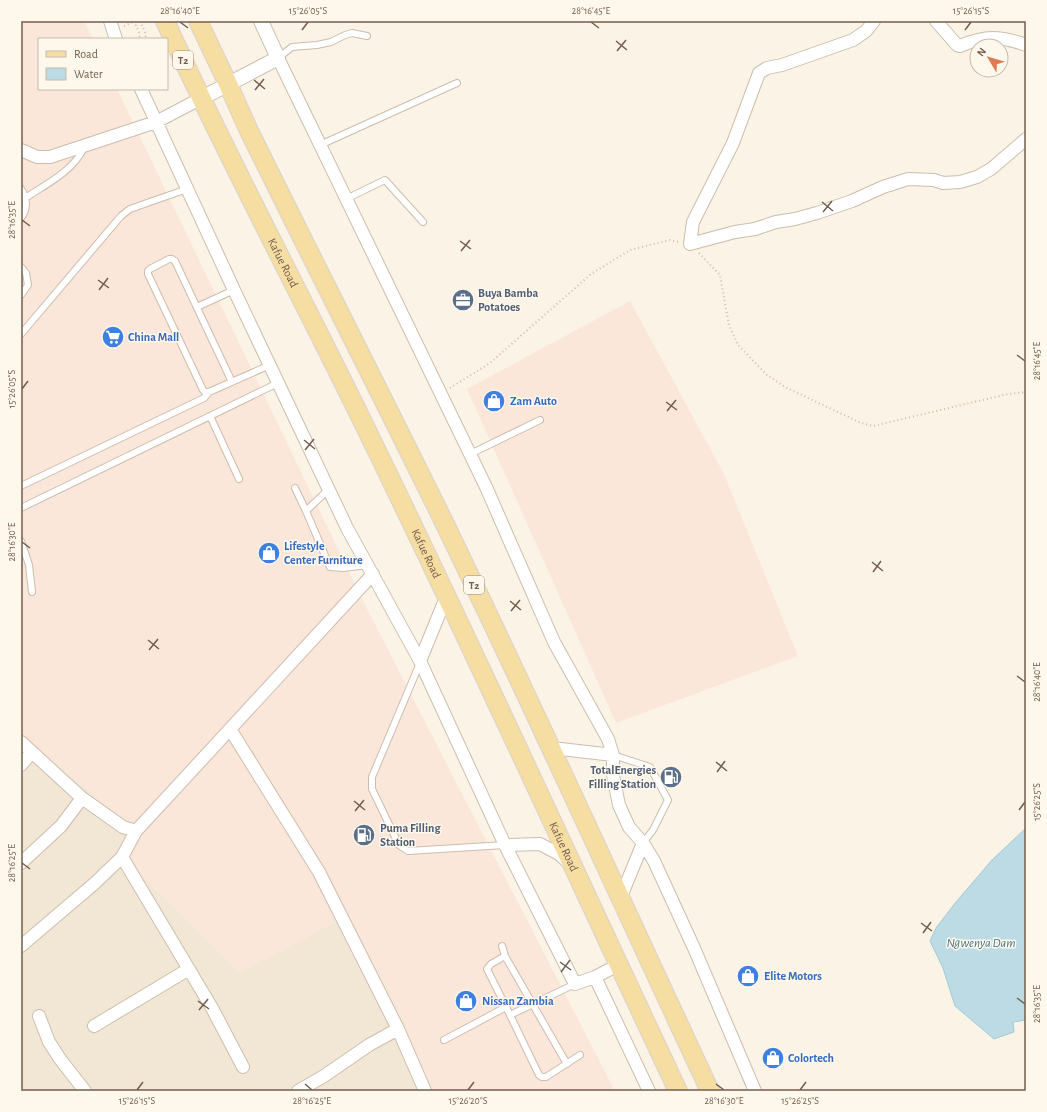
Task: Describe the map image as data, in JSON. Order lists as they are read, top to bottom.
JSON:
{
  "streets": {
    "main road": ["T2", "Kafue Road"]
  },
  "water": ["Ngwenya Dam"],
  "places": {
    "office": ["Buya Bamba Potatoes"],
    "supermarket": ["China Mall"],
    "shop": [
      "Zam Auto",
      "Lifestyle Center Furniture",
      "Elite Motors",
      "Nissan Zambia",
      "Colortech"
    ],
    "fuel station": ["TotalEnergies Filling Station", "Puma Filling Station"]
  },
  "legend": ["Road", "Water"],
  "north": "top left",
  "coordinates": [
    "28°16'40\"E",
    "15°26'05\"S",
    "28°16'45\"E",
    "15°26'15\"S",
    "28°16'35\"E",
    "28°16'30\"E",
    "15°26'25\"S",
    "28°16'25\"E",
    "15°26'20\"S"
  ]
}
